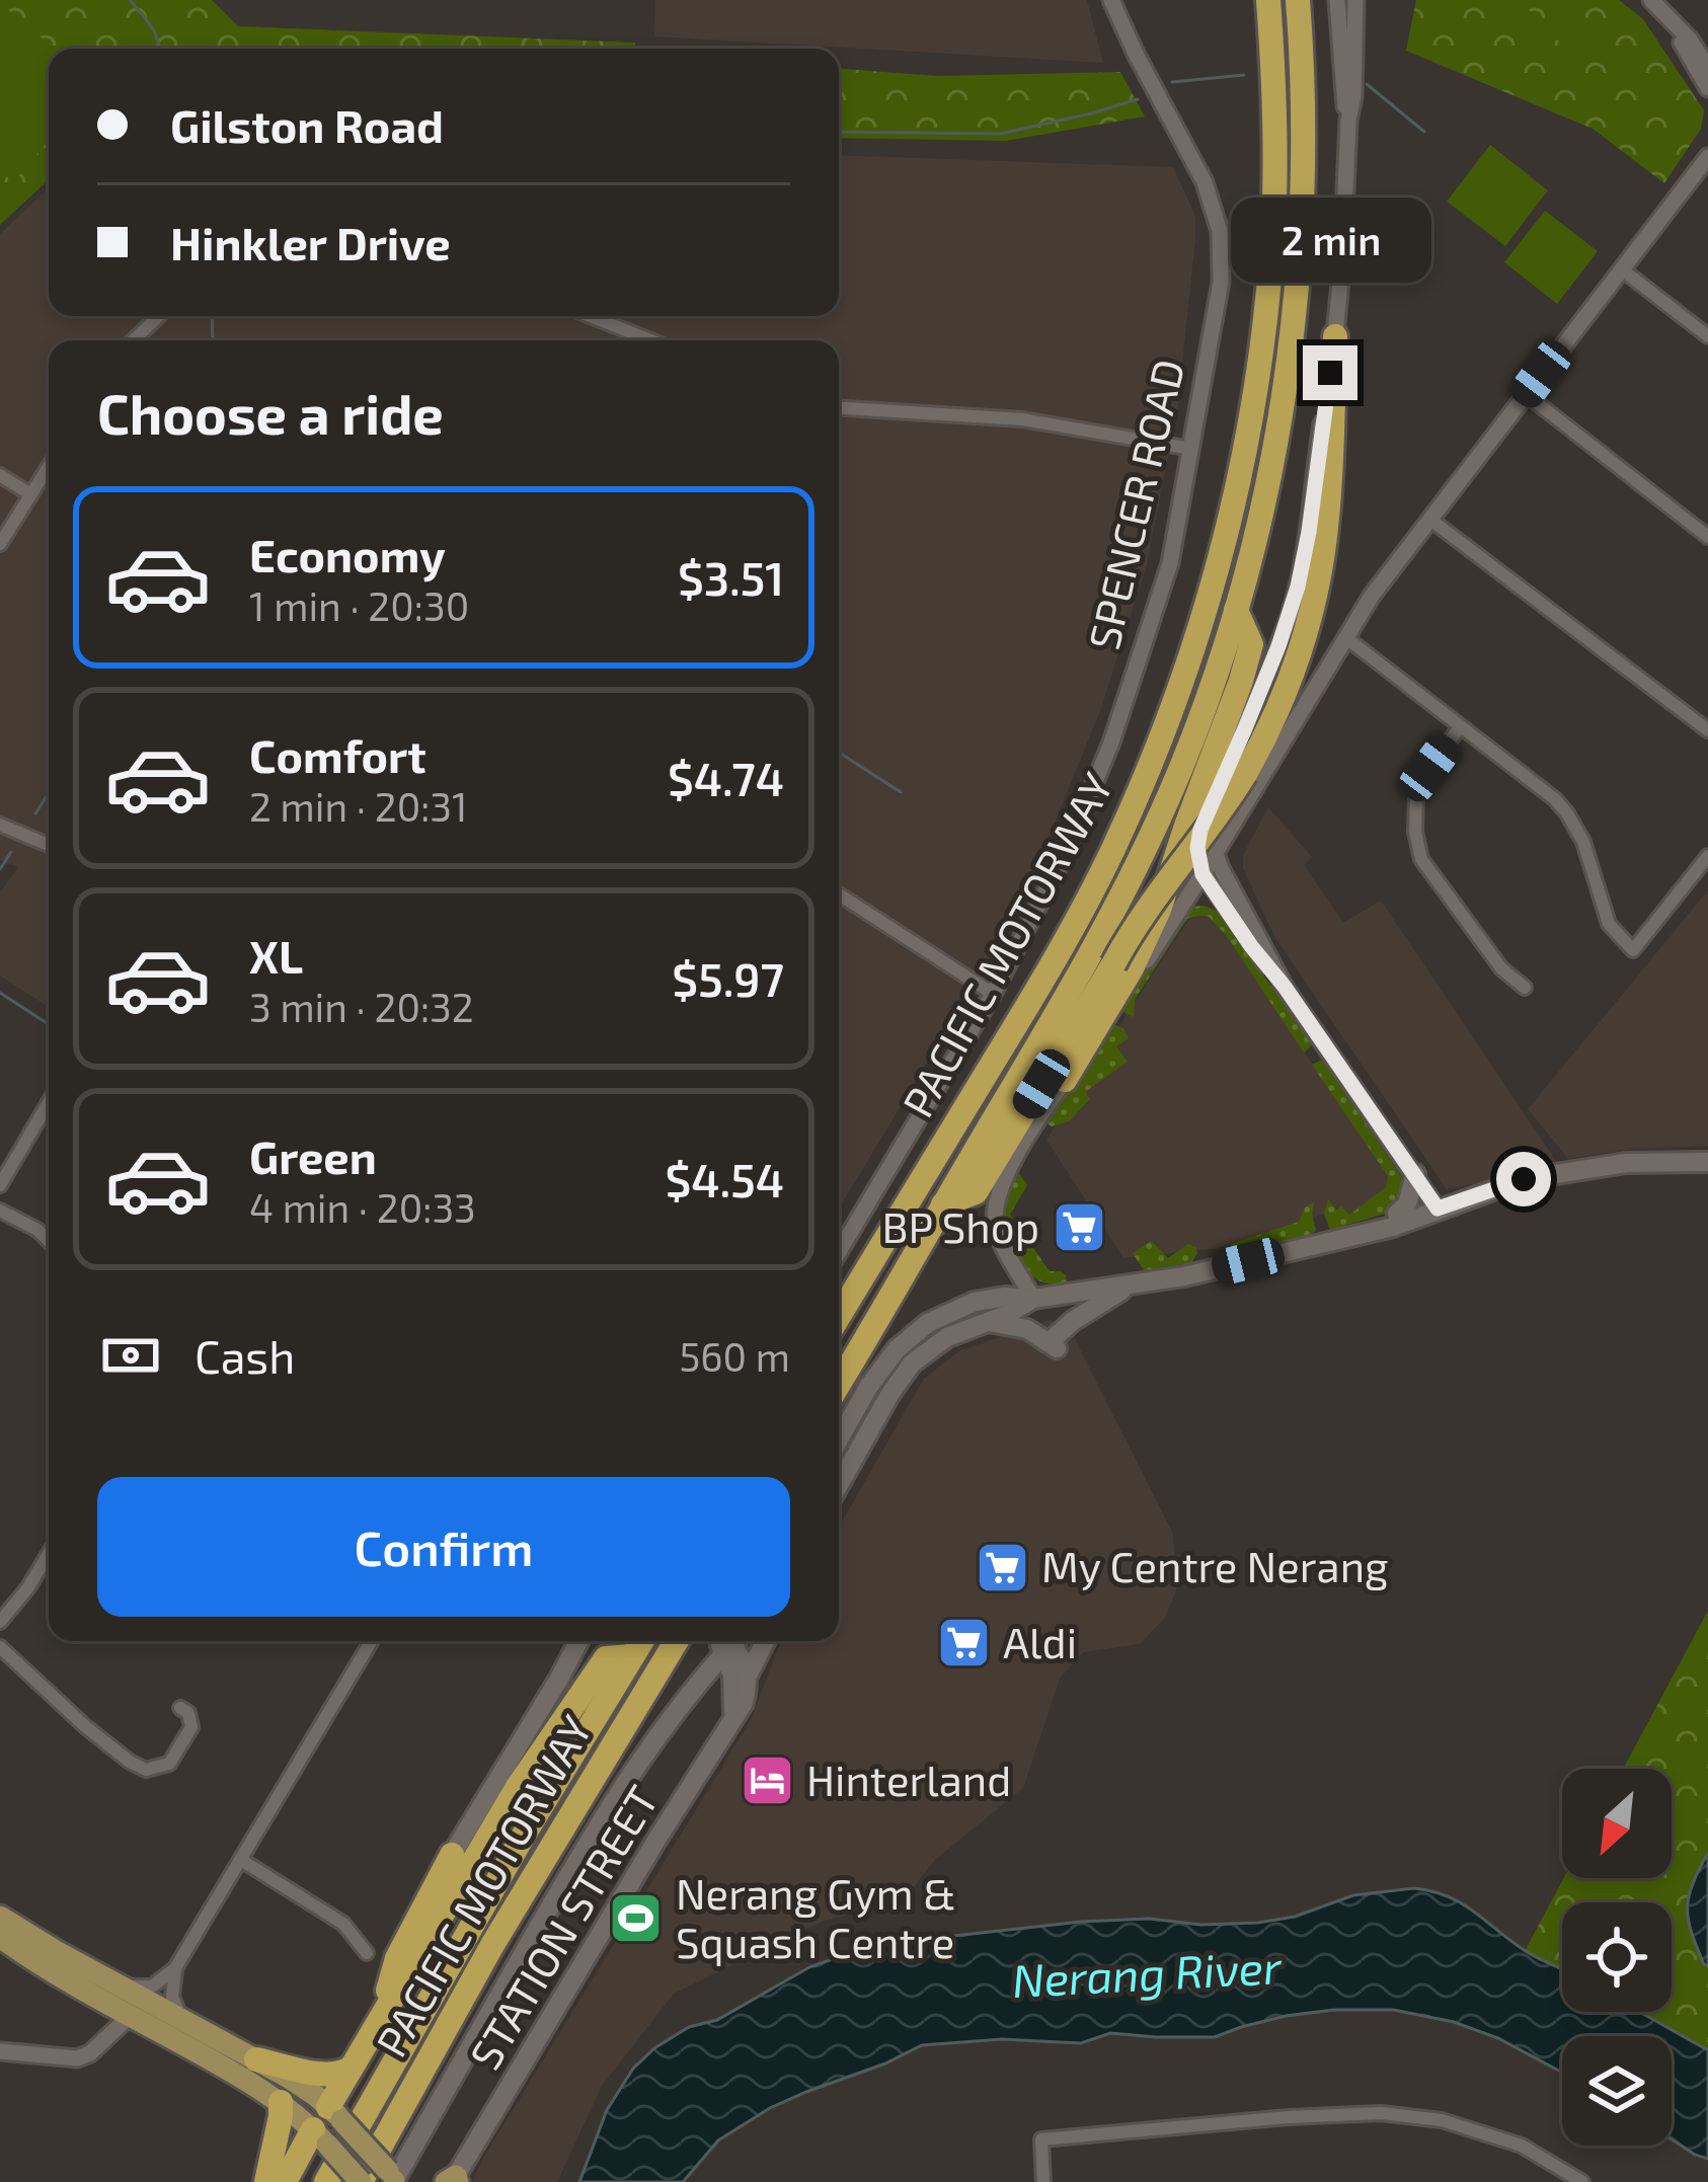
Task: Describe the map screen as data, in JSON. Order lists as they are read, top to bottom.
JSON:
{
  "streets": {
    "highway": ["PACIFIC MOTORWAY"],
    "main road": ["STATION STREET"],
    "street": ["SPENCER ROAD"]
  },
  "water": ["Nerang River"],
  "places": {
    "supermarket": ["BP Shop", "My Centre Nerang", "Aldi"],
    "hotel": ["Hinterland"],
    "sports": ["Nerang Gym & Squash Centre"]
  },
  "north": "bottom left",
  "page": {
    "banner": ["Gilston Road", "Hinkler Drive"],
    "bubble": "2 min",
    "heading": "Choose a ride",
    "list": [
      {
        "name": "Economy",
        "note": "1 min · 20:30",
        "value": "$3.51"
      },
      {
        "name": "Comfort",
        "note": "2 min · 20:31",
        "value": "$4.74"
      },
      {
        "name": "XL",
        "note": "3 min · 20:32",
        "value": "$5.97"
      },
      {
        "name": "Green",
        "note": "4 min · 20:33",
        "value": "$4.54"
      }
    ],
    "pay": ["Cash", "560 m"],
    "buttons": "Confirm"
  }
}
